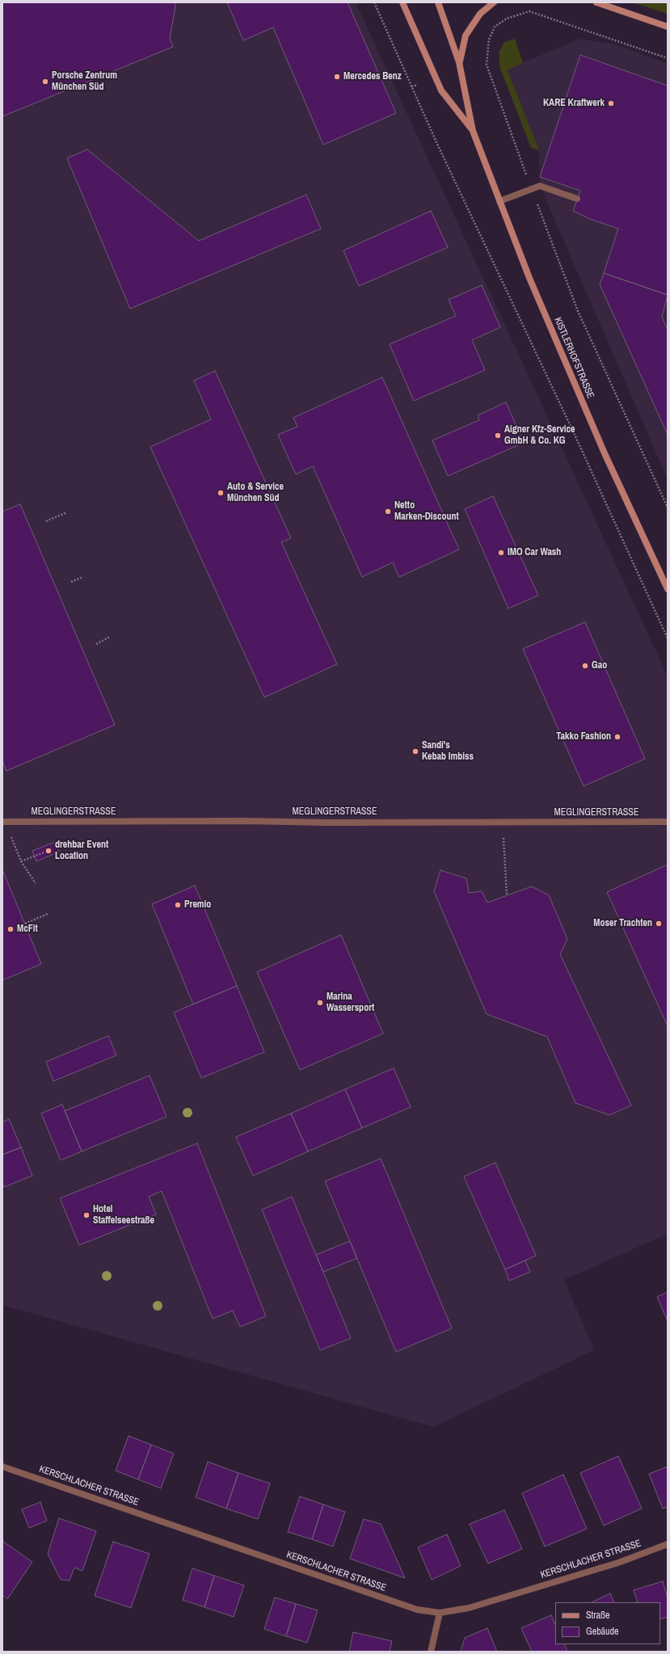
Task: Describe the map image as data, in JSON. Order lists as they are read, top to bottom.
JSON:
{
  "streets": {
    "street": ["KISTLERHOFSTRASSE", "MEGLINGERSTRASSE", "KERSCHLACHER STRASSE"]
  },
  "places": [
    "Mercedes Benz",
    "Porsche Zentrum München Süd",
    "KARE Kraftwerk",
    "Aigner Kfz-Service GmbH & Co. KG",
    "Auto & Service München Süd",
    "Netto Marken-Discount",
    "IMO Car Wash",
    "Gao",
    "Takko Fashion",
    "Sandi's Kebab Imbiss",
    "drehbar Event Location",
    "Premio",
    "Moser Trachten",
    "McFit",
    "Marina Wassersport",
    "Hotel Staffelseestraße"
  ],
  "legend": ["Straße", "Gebäude"]
}
